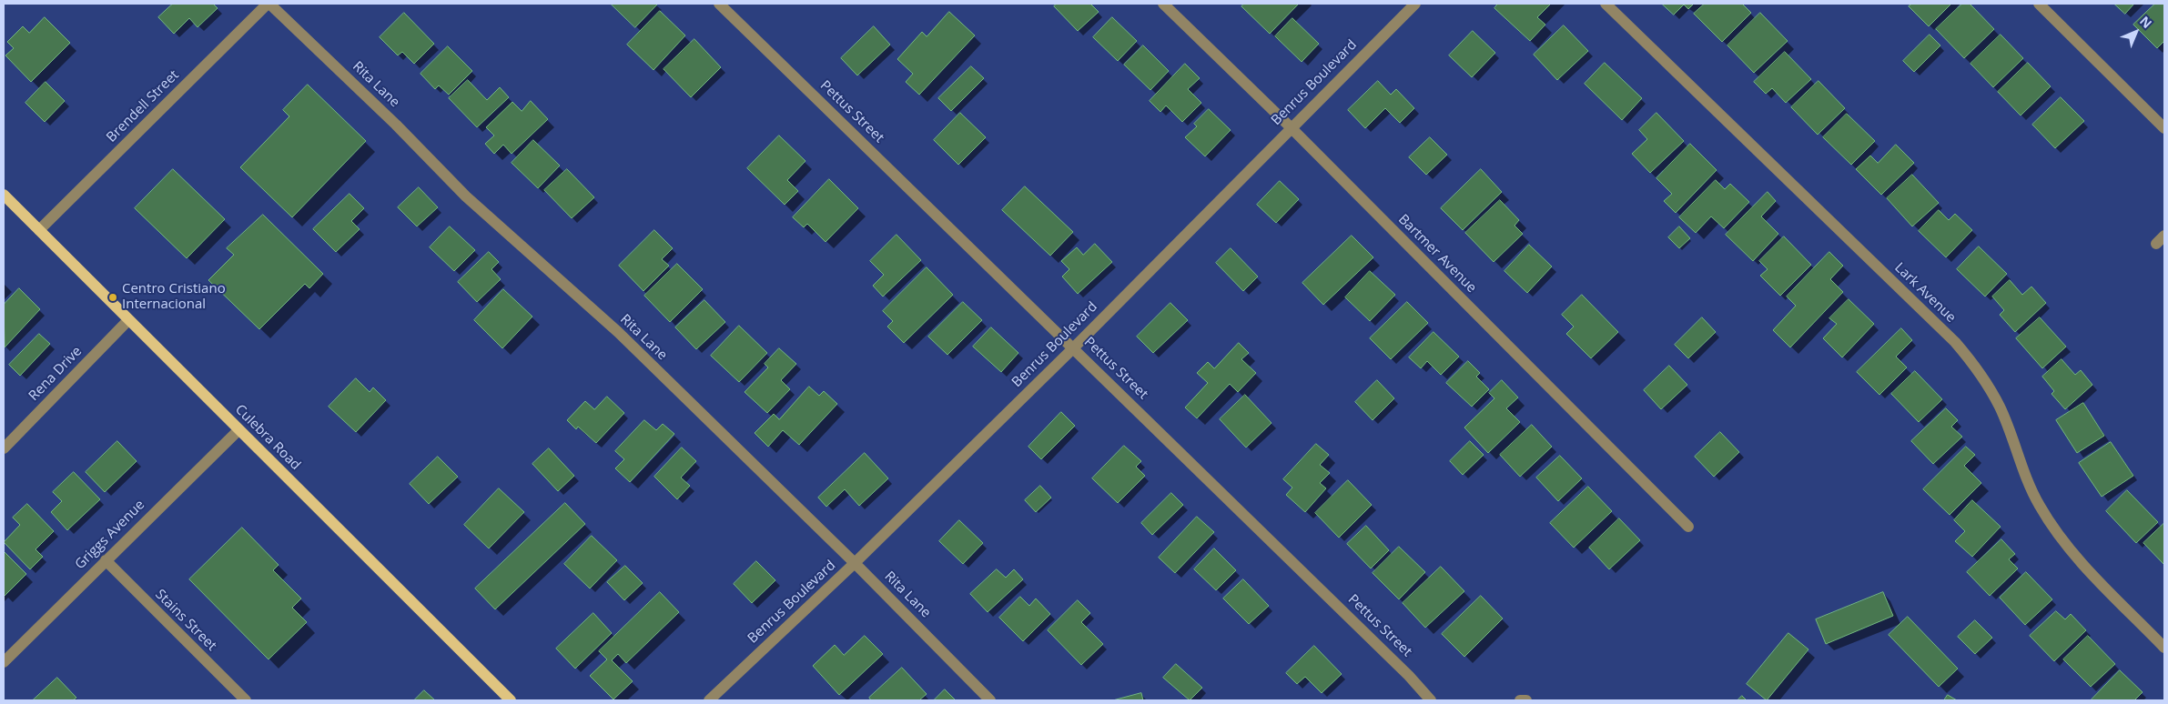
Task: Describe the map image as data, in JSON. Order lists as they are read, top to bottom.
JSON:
{
  "streets": {
    "main road": ["Culebra Road"],
    "street": [
      "Benrus Boulevard",
      "Rita Lane",
      "Brendell Street",
      "Pettus Street",
      "Bartmer Avenue",
      "Lark Avenue",
      "Rena Drive",
      "Griggs Avenue",
      "Stains Street"
    ]
  },
  "crossings": [
    ["Benrus Boulevard", "Rita Lane"],
    ["Benrus Boulevard", "Pettus Street"],
    ["Benrus Boulevard", "Bartmer Avenue"],
    ["Rita Lane", "Brendell Street"],
    ["Brendell Street", "Culebra Road"],
    ["Rena Drive", "Culebra Road"],
    ["Culebra Road", "Griggs Avenue"],
    ["Griggs Avenue", "Stains Street"]
  ],
  "places": ["Centro Cristiano Internacional"],
  "north": "top right"
}
